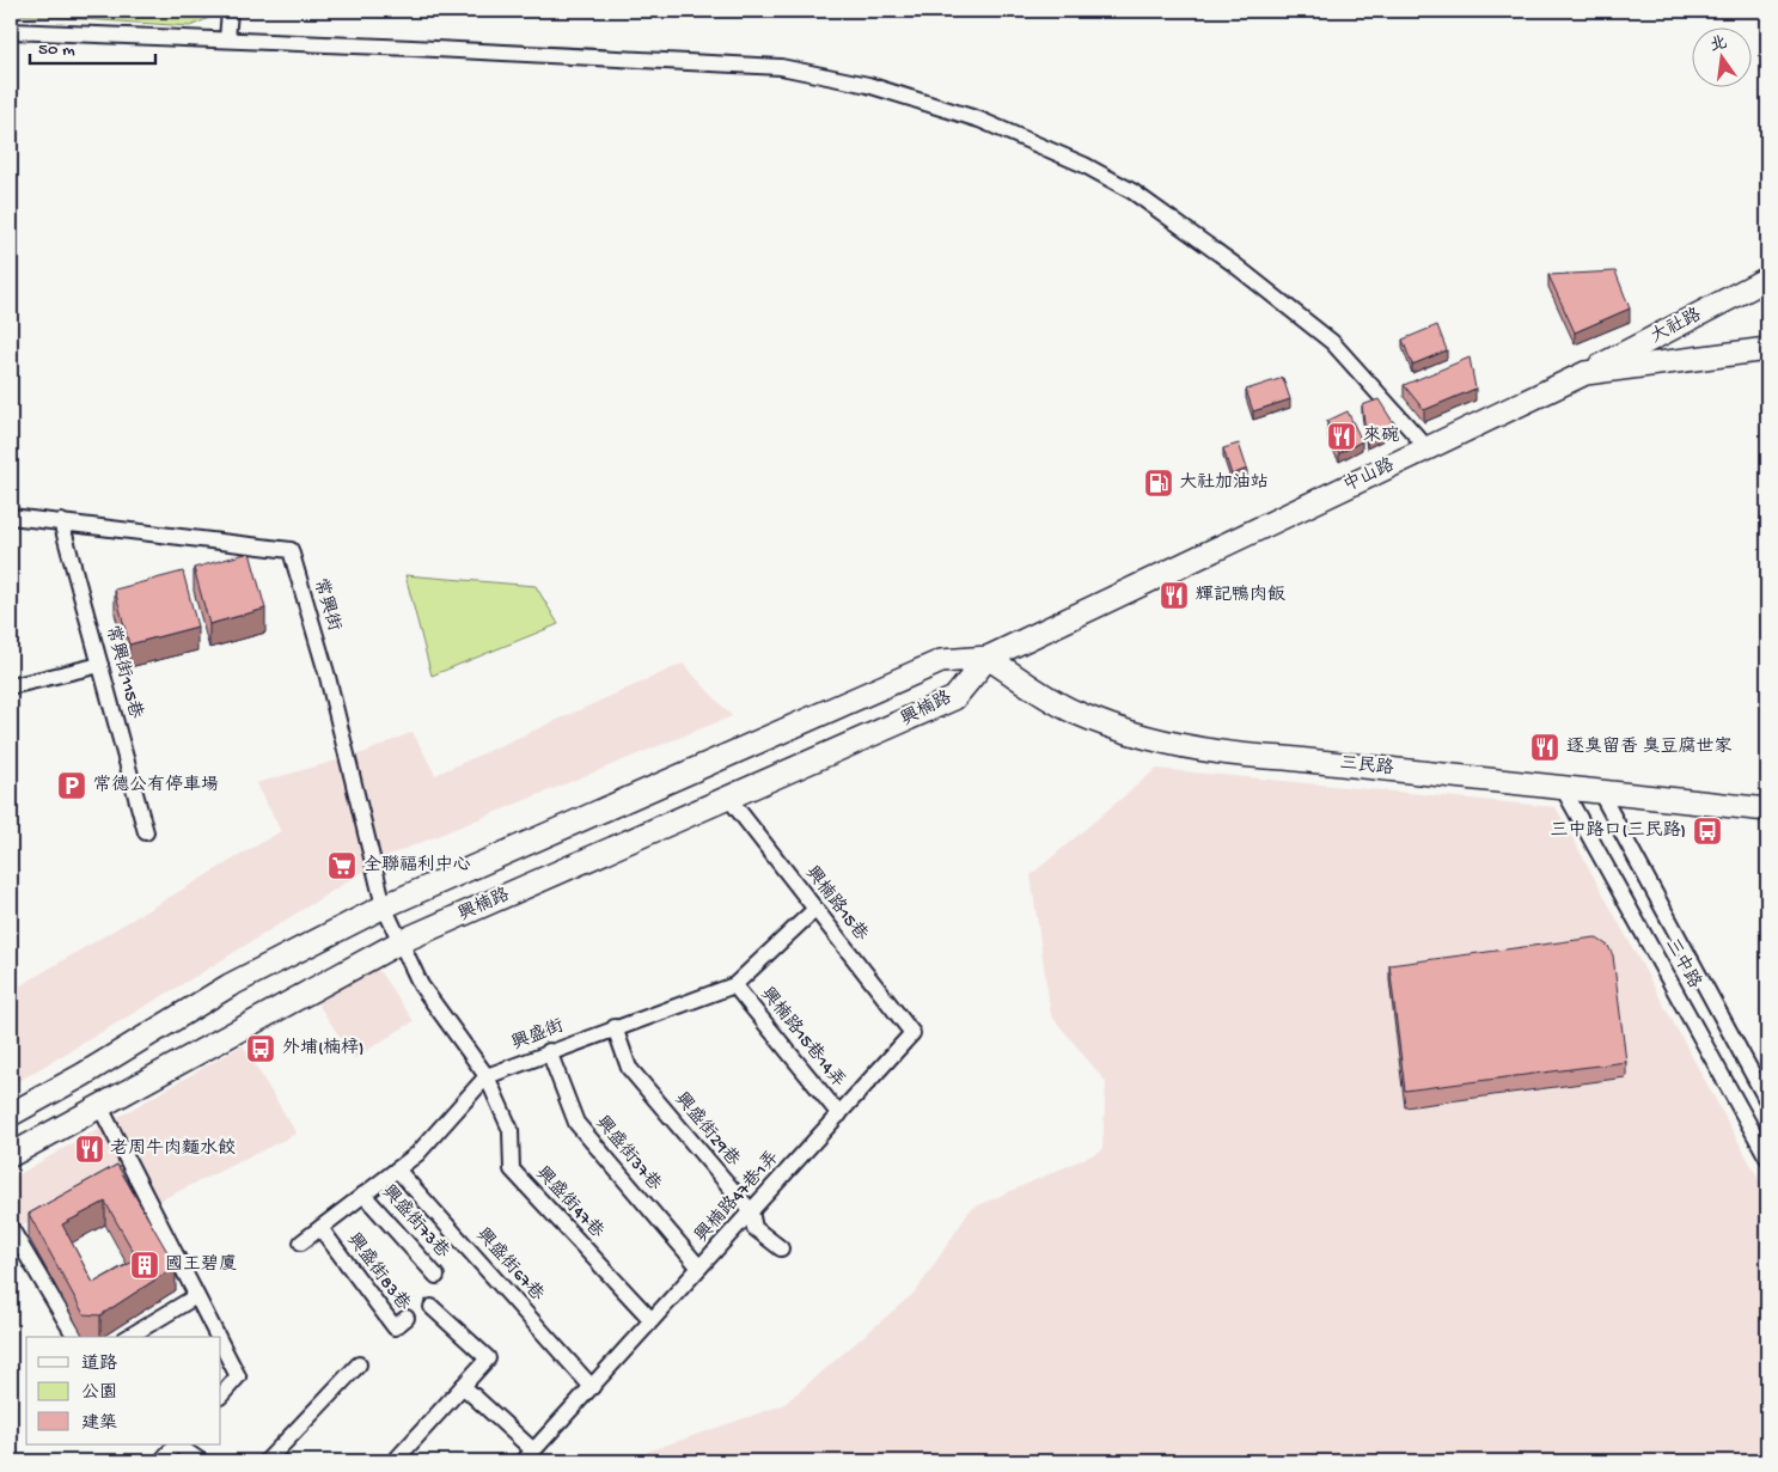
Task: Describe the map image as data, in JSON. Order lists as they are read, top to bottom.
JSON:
{
  "streets": {
    "street": [
      "大社路",
      "中山路",
      "常興街",
      "常興街115巷",
      "興楠路",
      "三民路",
      "興楠路15巷",
      "三中路",
      "興盛街",
      "興楠路15巷14弄",
      "興盛街29巷",
      "興盛街37巷",
      "興楠路47巷1弄",
      "興盛街47巷",
      "興盛街73巷",
      "興盛街67巷",
      "興盛街83巷"
    ]
  },
  "crossings": [
    ["大社路", "中山路"],
    ["中山路", "興楠路"],
    ["中山路", "三民路"],
    ["常興街", "常興街115巷"],
    ["常興街", "興楠路"],
    ["常興街", "興盛街47巷"],
    ["興楠路", "三民路"],
    ["興楠路", "興楠路15巷"],
    ["興楠路", "興盛街47巷"],
    ["三民路", "三中路"],
    ["興楠路15巷", "興盛街"],
    ["興楠路15巷", "興楠路47巷1弄"],
    ["興盛街", "興楠路15巷14弄"],
    ["興盛街", "興盛街29巷"],
    ["興盛街", "興盛街37巷"],
    ["興盛街", "興盛街47巷"],
    ["興盛街", "興盛街73巷"],
    ["興盛街", "興盛街67巷"],
    ["興盛街", "興盛街83巷"],
    ["興楠路15巷14弄", "興楠路47巷1弄"],
    ["興盛街29巷", "興楠路47巷1弄"],
    ["興盛街37巷", "興楠路47巷1弄"],
    ["興楠路47巷1弄", "興盛街47巷"],
    ["興楠路47巷1弄", "興盛街67巷"]
  ],
  "places": {
    "restaurant": [
      "來碗",
      "輝記鴨肉飯",
      "逐臭留香 臭豆腐世家",
      "老周牛肉麵水餃"
    ],
    "fuel station": ["大社加油站"],
    "parking": ["常德公有停車場"],
    "bus stop": ["三中路口(三民路)", "外埔(楠梓)"],
    "supermarket": ["全聯福利中心"],
    "building": ["國王碧廈"]
  },
  "legend": ["道路", "公園", "建築"],
  "scale_bar": "50 m",
  "north": "top"
}
